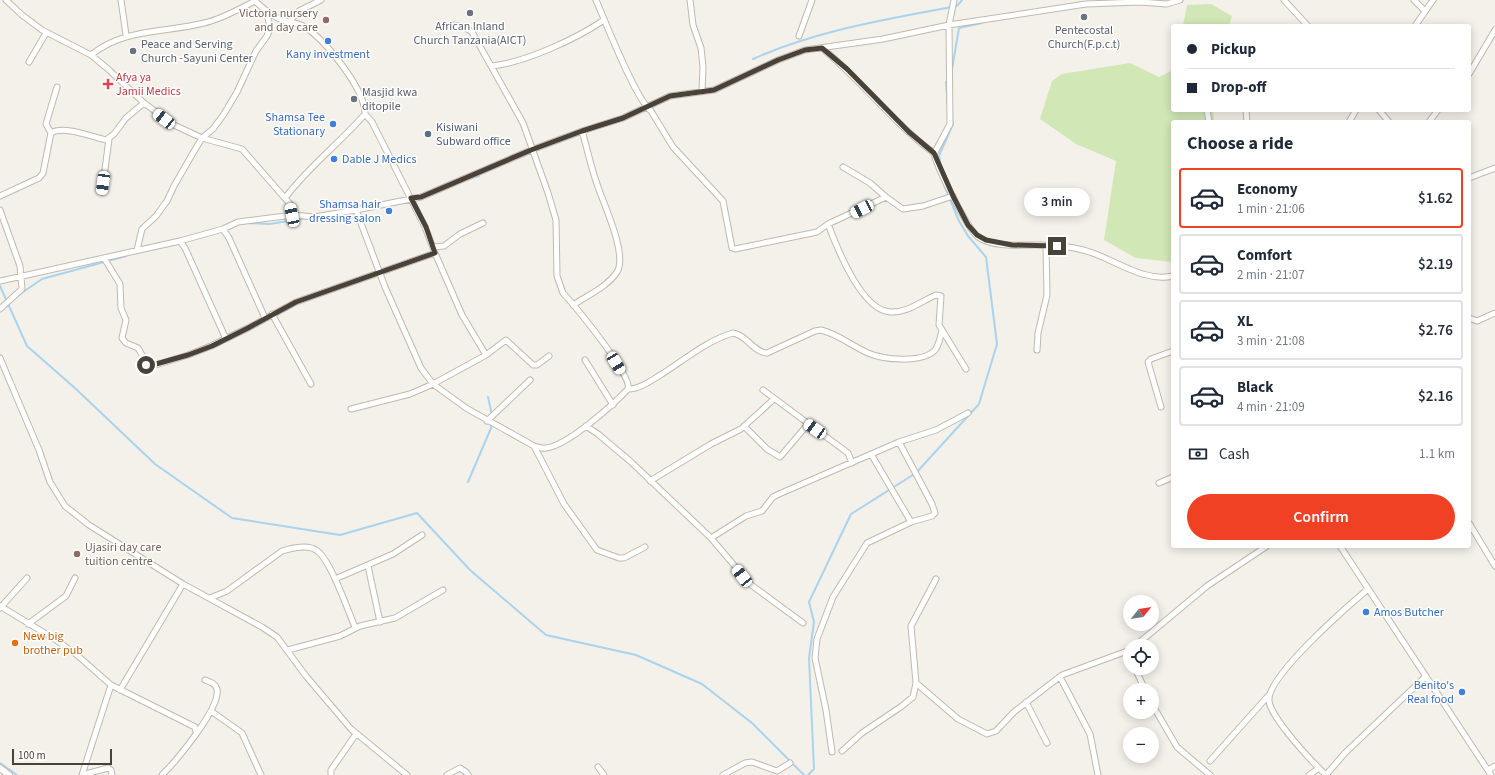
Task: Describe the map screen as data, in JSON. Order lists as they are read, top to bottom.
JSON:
{
  "places": {
    "other": [
      "African Inland Church Tanzania(AICT)",
      "Pentecostal Church(F.p.c.t)",
      "Victoria nursery and day care",
      "Kany investment",
      "Peace and Serving Church -Sayuni Center",
      "Masjid kwa ditopile",
      "Shamsa Tee Stationary",
      "Kisiwani Subward office",
      "Dable J Medics",
      "Shamsa hair dressing salon",
      "Ujasiri day care tuition centre",
      "Amos Butcher",
      "New big brother pub",
      "Benito's Real food"
    ],
    "health": ["Afya ya Jamii Medics"]
  },
  "scale_bar": "100 m",
  "north": "top right",
  "page": {
    "banner": ["Pickup", "Drop-off"],
    "heading": "Choose a ride",
    "list": [
      {
        "name": "Economy",
        "note": "1 min · 21:06",
        "value": "$1.62"
      },
      {
        "name": "Comfort",
        "note": "2 min · 21:07",
        "value": "$2.19"
      },
      {
        "name": "XL",
        "note": "3 min · 21:08",
        "value": "$2.76"
      },
      {
        "name": "Black",
        "note": "4 min · 21:09",
        "value": "$2.16"
      }
    ],
    "bubble": "3 min",
    "pay": ["Cash", "1.1 km"],
    "buttons": "Confirm",
    "map_buttons": ["+", "−"],
    "scale": "100 m"
  }
}
